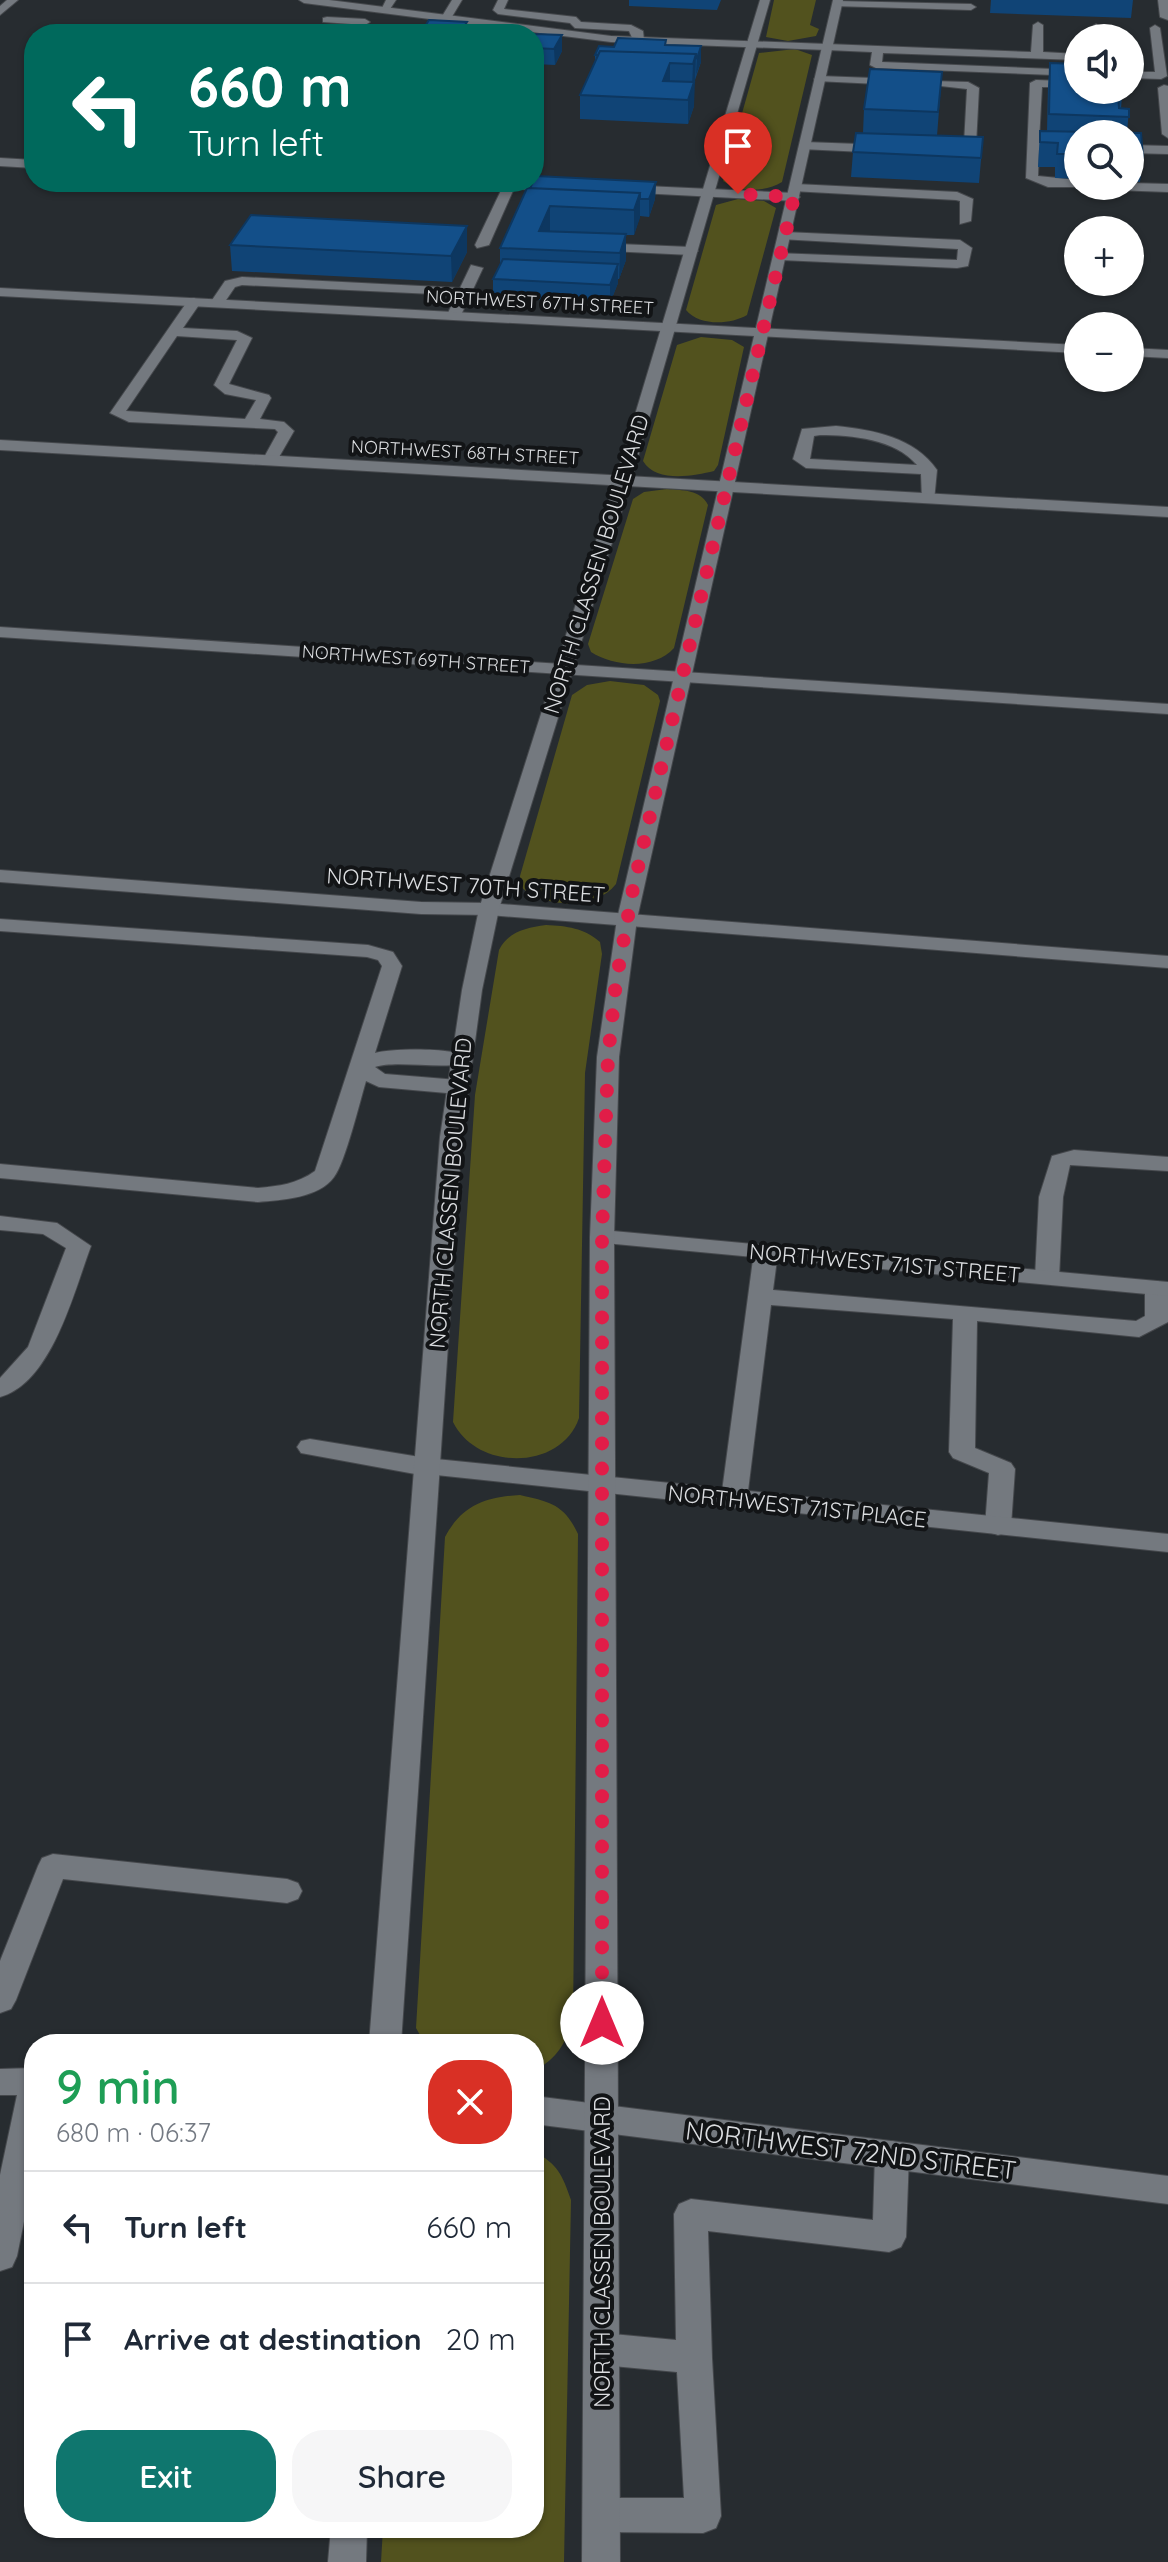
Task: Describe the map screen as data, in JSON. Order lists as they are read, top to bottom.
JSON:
{
  "streets": {
    "street": [
      "NORTHWEST 67TH STREET",
      "NORTHWEST 68TH STREET",
      "NORTH CLASSEN BOULEVARD",
      "NORTHWEST 69TH STREET",
      "NORTHWEST 70TH STREET",
      "NORTHWEST 71ST STREET",
      "NORTHWEST 71ST PLACE",
      "NORTHWEST 72ND STREET"
    ]
  },
  "crossings": [
    ["NORTHWEST 67TH STREET", "NORTH CLASSEN BOULEVARD"],
    ["NORTHWEST 68TH STREET", "NORTH CLASSEN BOULEVARD"],
    ["NORTH CLASSEN BOULEVARD", "NORTHWEST 69TH STREET"],
    ["NORTH CLASSEN BOULEVARD", "NORTHWEST 70TH STREET"],
    ["NORTH CLASSEN BOULEVARD", "NORTHWEST 71ST STREET"],
    ["NORTH CLASSEN BOULEVARD", "NORTHWEST 71ST PLACE"],
    ["NORTH CLASSEN BOULEVARD", "NORTHWEST 72ND STREET"]
  ],
  "page": {
    "map_buttons": ["+", "−"],
    "turn": ["660 m", "Turn left"],
    "heading": ["9 min", "680 m · 06:37"],
    "list": [
      {
        "name": "Turn left",
        "value": "660 m"
      },
      {
        "name": "Arrive at destination",
        "value": "20 m"
      }
    ],
    "buttons": ["Exit", "Share"]
  }
}
